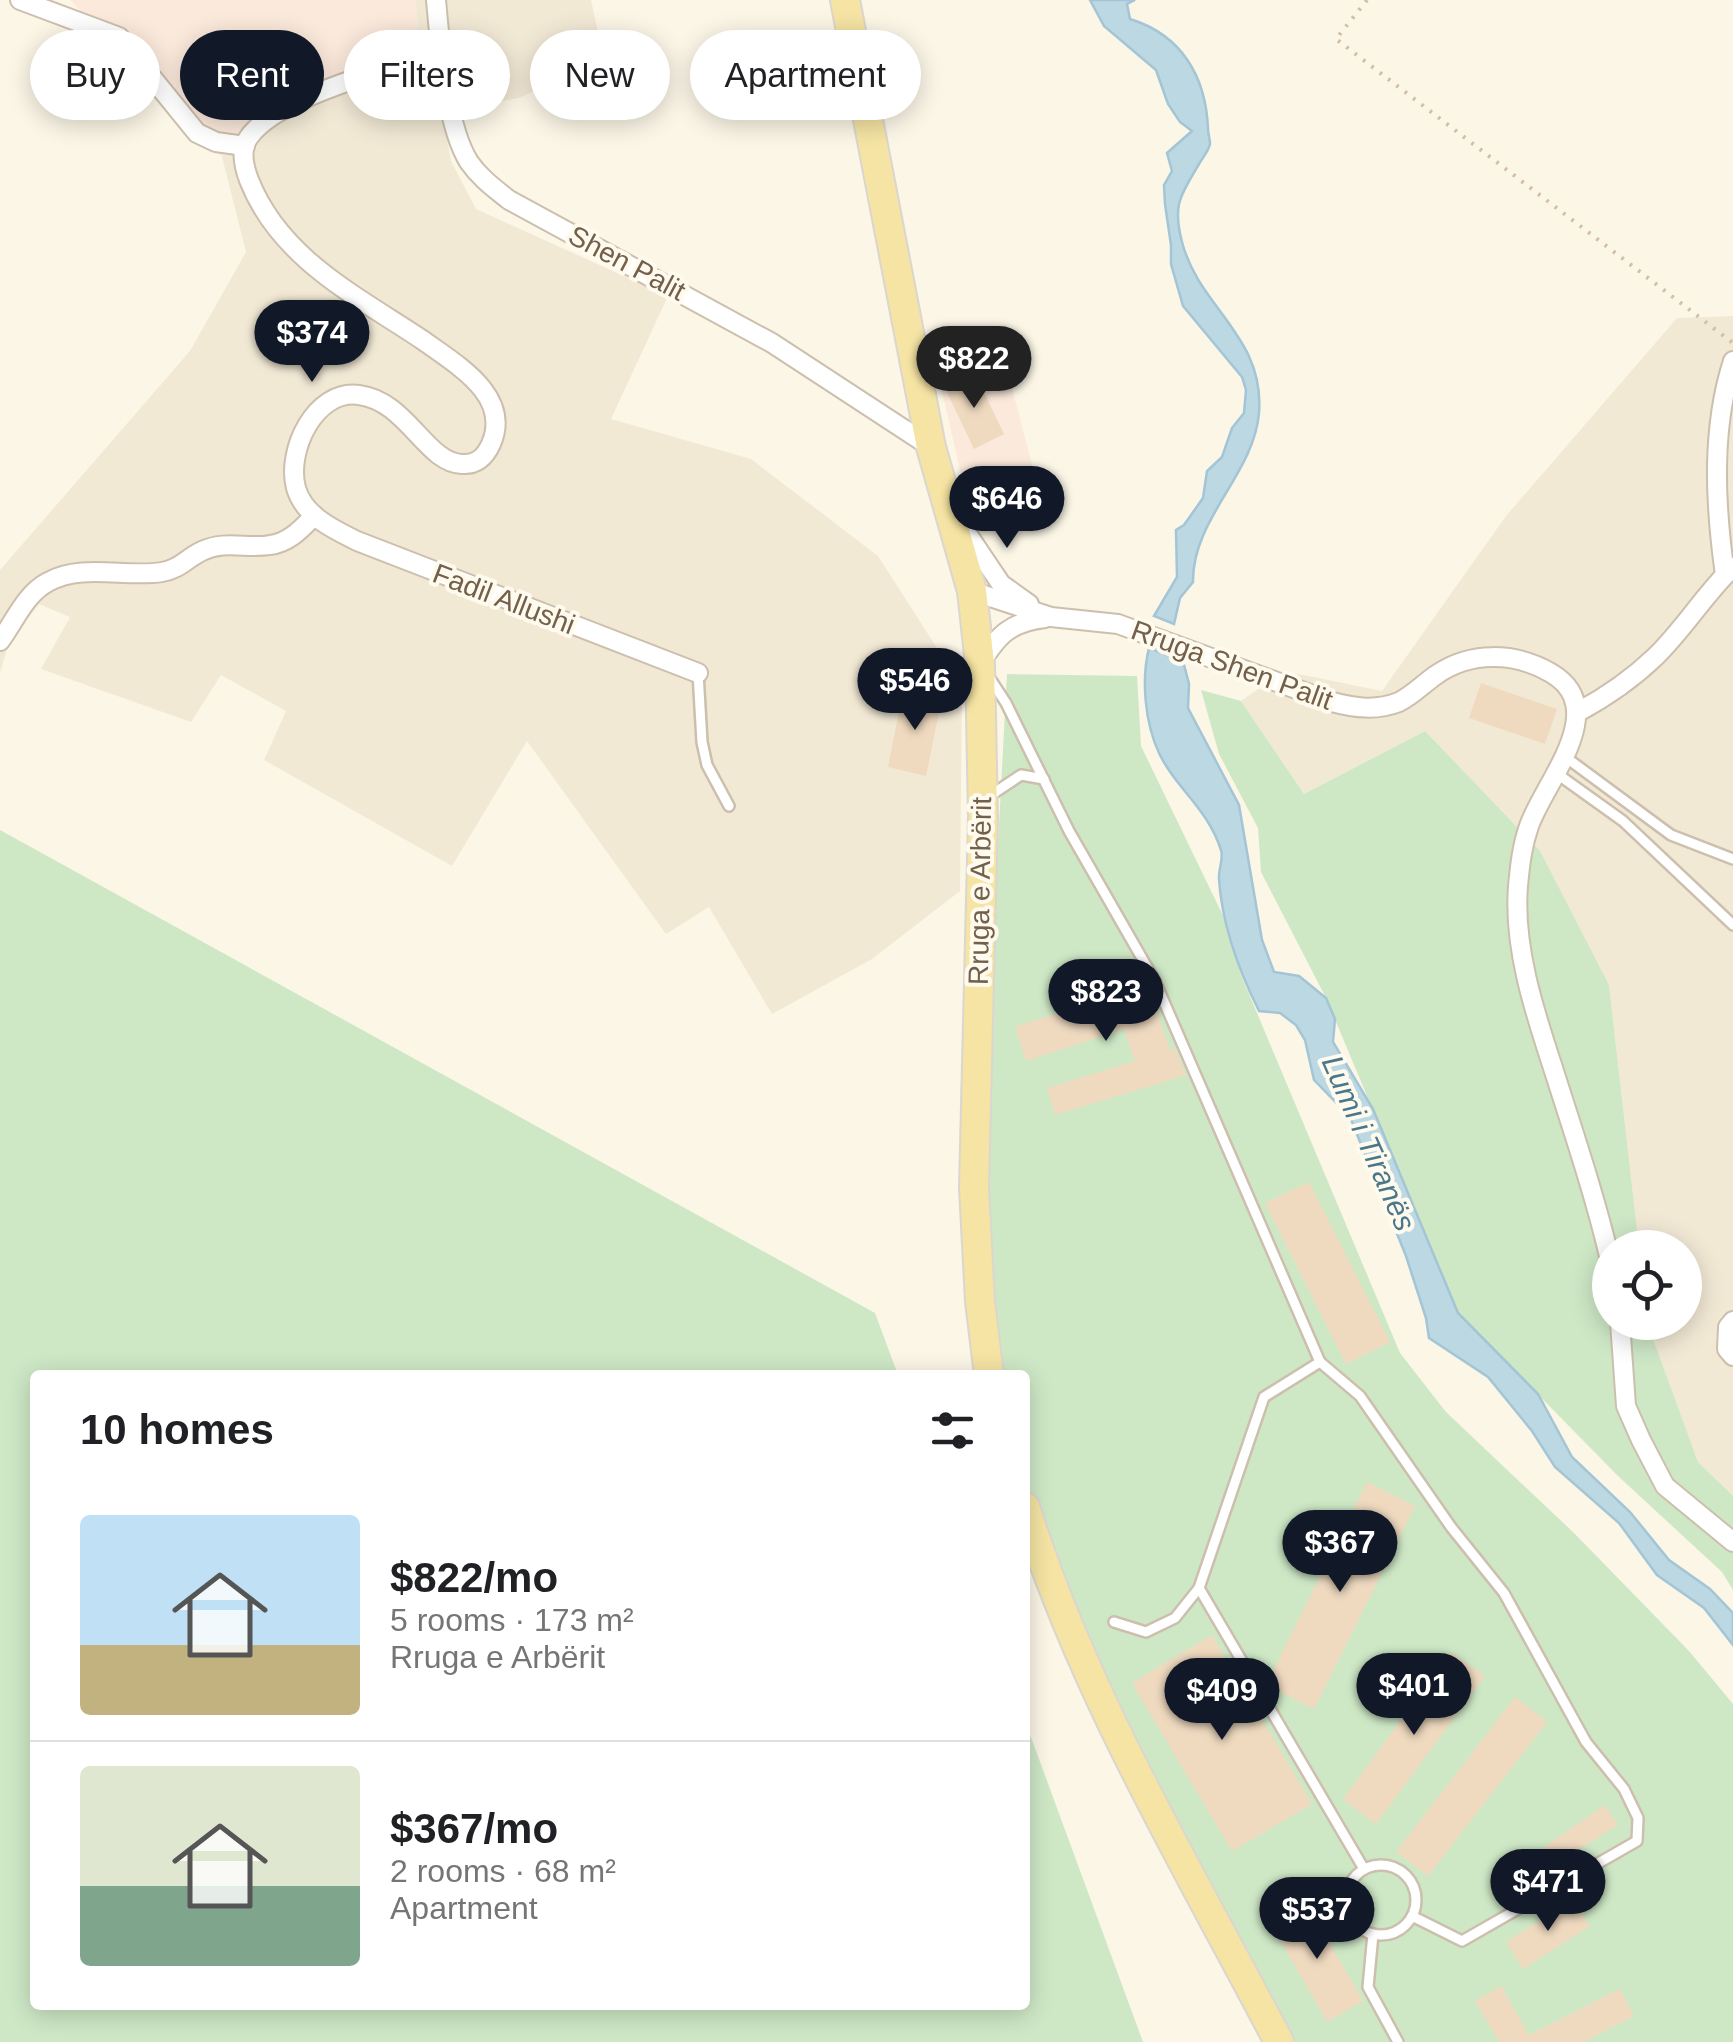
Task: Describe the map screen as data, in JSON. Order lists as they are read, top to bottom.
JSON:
{
  "streets": {
    "main road": ["Rruga e Arbërit"],
    "street": ["Shen Palit", "Fadil Allushi", "Rruga Shen Palit"]
  },
  "crossings": [
    ["Shen Palit", "Rruga e Arbërit"],
    ["Rruga Shen Palit", "Rruga e Arbërit"]
  ],
  "water": ["Lumi i Tiranës"],
  "page": {
    "chip": [
      "Buy",
      "Rent",
      "Filters",
      "New",
      "Apartment"
    ],
    "price": [
      "$374",
      "$822",
      "$646",
      "$546",
      "$823",
      "$367",
      "$401",
      "$409",
      "$471",
      "$537"
    ],
    "heading": "10 homes",
    "list": [
      {
        "name": "$822/mo",
        "note": "5 rooms · 173 m² · Rruga e Arbërit"
      },
      {
        "name": "$367/mo",
        "note": "2 rooms · 68 m² · Apartment"
      }
    ]
  }
}
